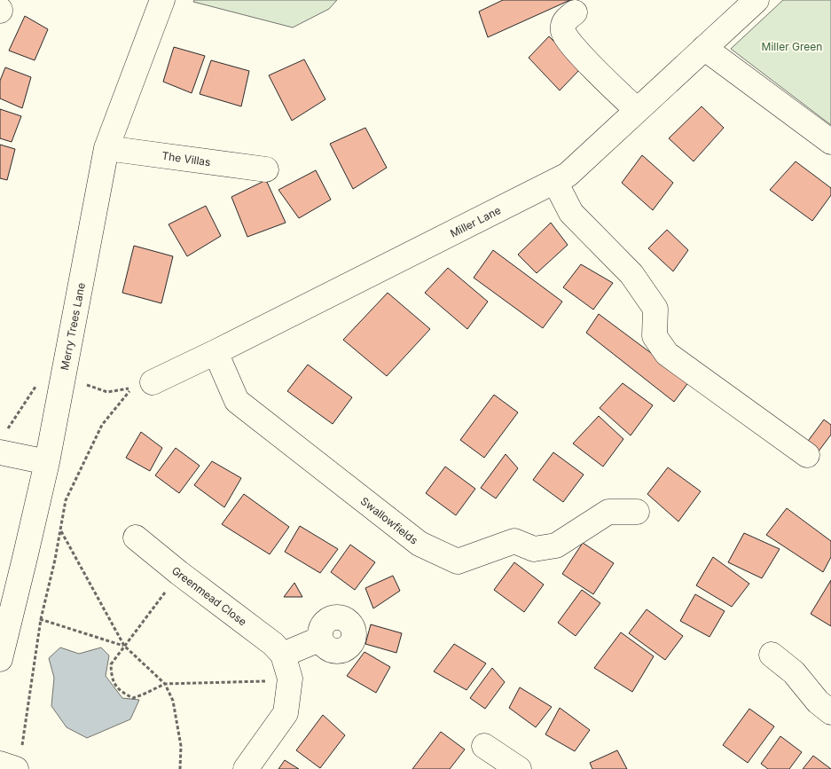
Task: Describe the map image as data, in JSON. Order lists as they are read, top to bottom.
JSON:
{
  "streets": {
    "street": [
      "The Villas",
      "Miller Lane",
      "Merry Trees Lane",
      "Swallowfields",
      "Greenmead Close"
    ]
  },
  "crossings": [
    ["The Villas", "Merry Trees Lane"],
    ["Miller Lane", "Swallowfields"]
  ],
  "parks": ["Miller Green"]
}
